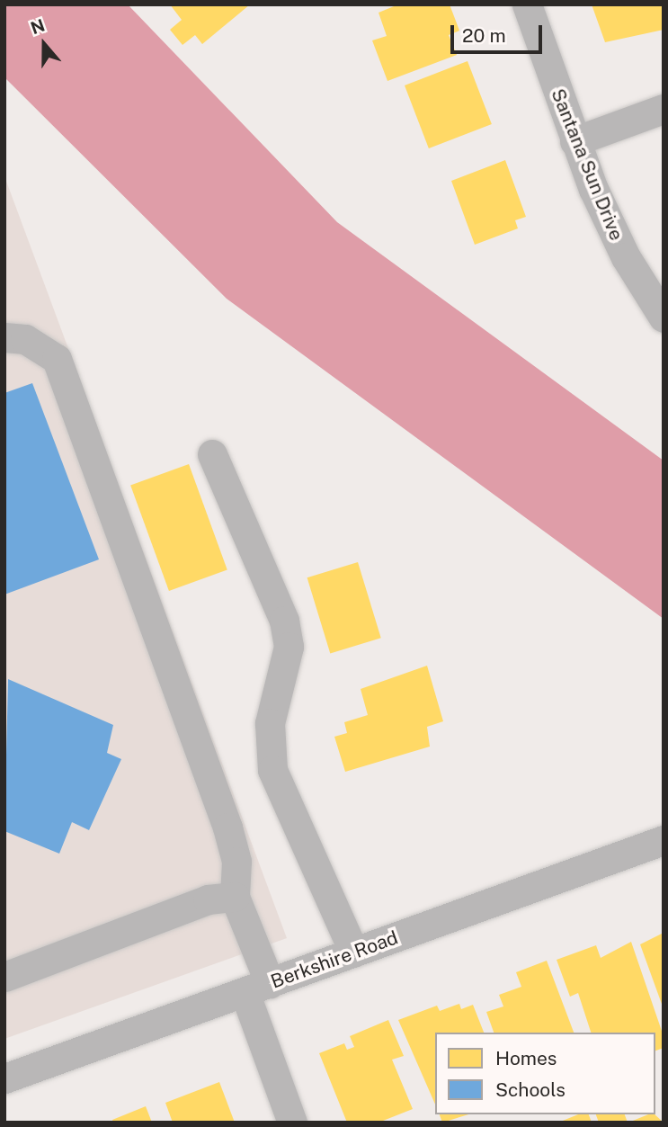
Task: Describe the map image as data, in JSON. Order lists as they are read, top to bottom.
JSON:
{
  "streets": {
    "street": ["Santana Sun Drive", "Berkshire Road"]
  },
  "legend": ["Homes", "Schools"],
  "scale_bar": "20 m",
  "north": "top"
}
